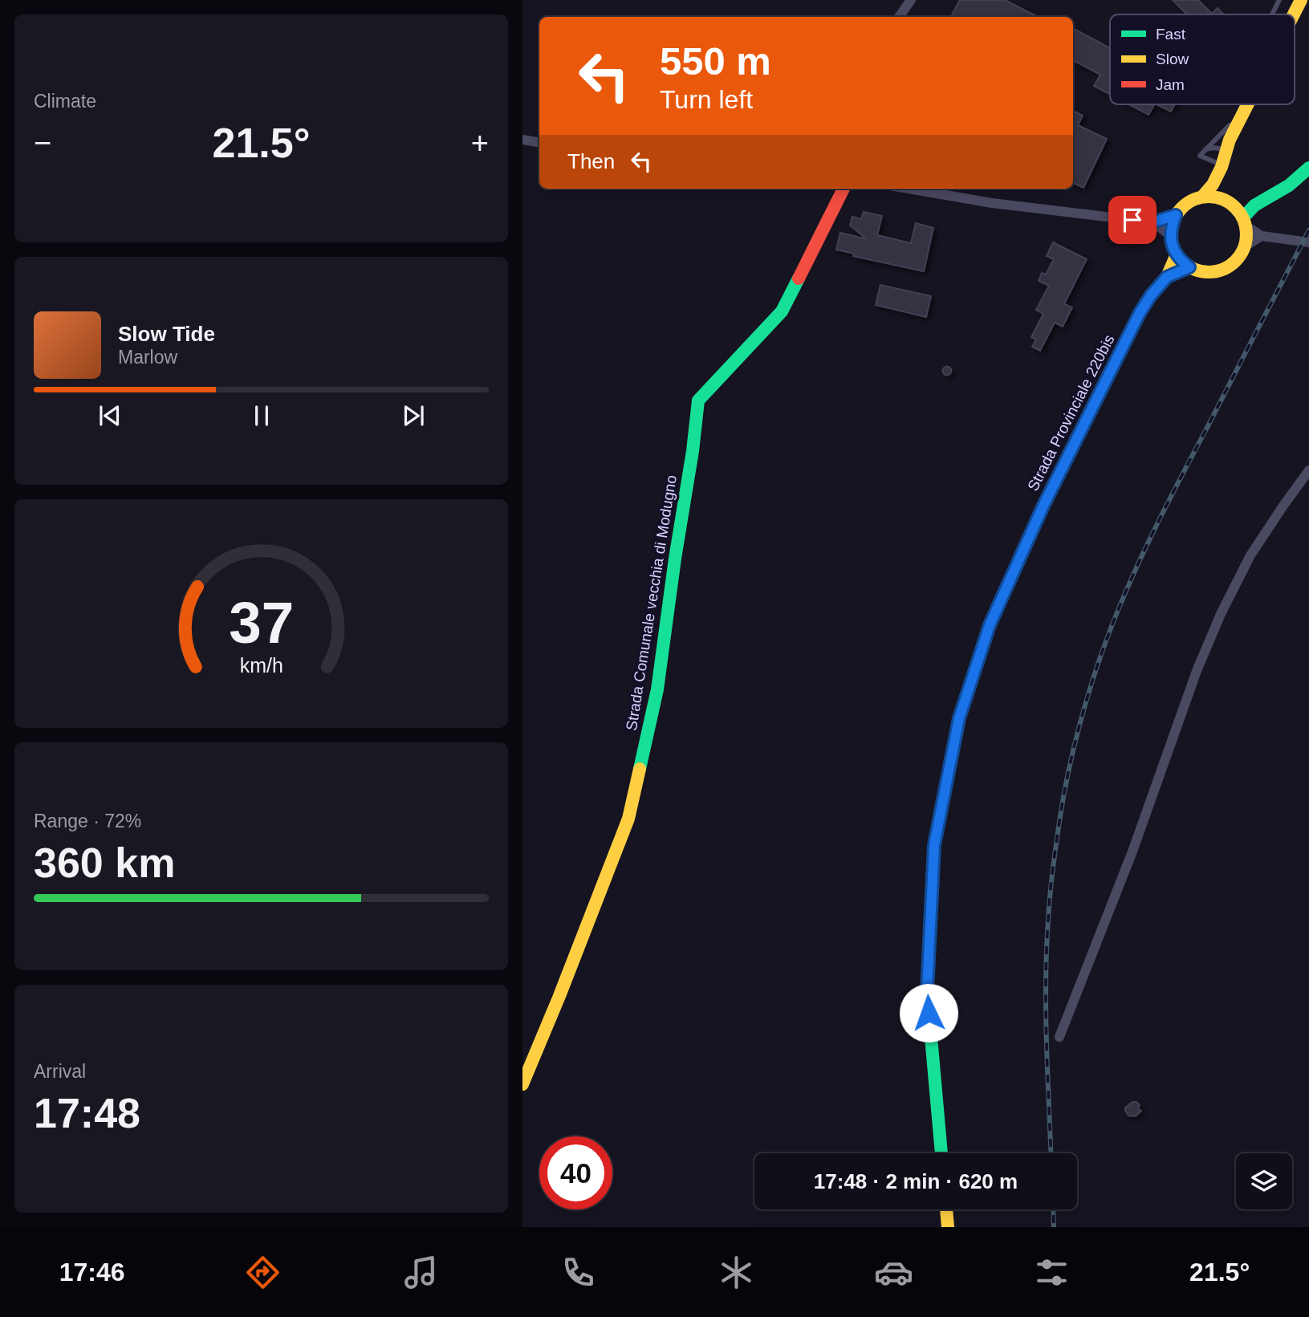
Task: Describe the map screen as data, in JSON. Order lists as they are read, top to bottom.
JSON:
{
  "streets": {
    "street": ["Strada Provinciale 220bis", "Strada Comunale vecchia di Modugno"]
  },
  "legend": ["Fast", "Slow", "Jam"],
  "page": {
    "tile": [
      "Climate",
      ["Range · 72%", "360 km"],
      ["Arrival", "17:48"]
    ],
    "turn": ["550 m", "Turn left"],
    "heat": ["−", "21.5°", "+"],
    "then": "Then",
    "song": ["Slow Tide", "Marlow"],
    "limit": "40",
    "trip": "17:48 · 2 min · 620 m",
    "tabs": ["17:46", "21.5°"],
    "gauge": ["37", "km/h"]
  }
}
